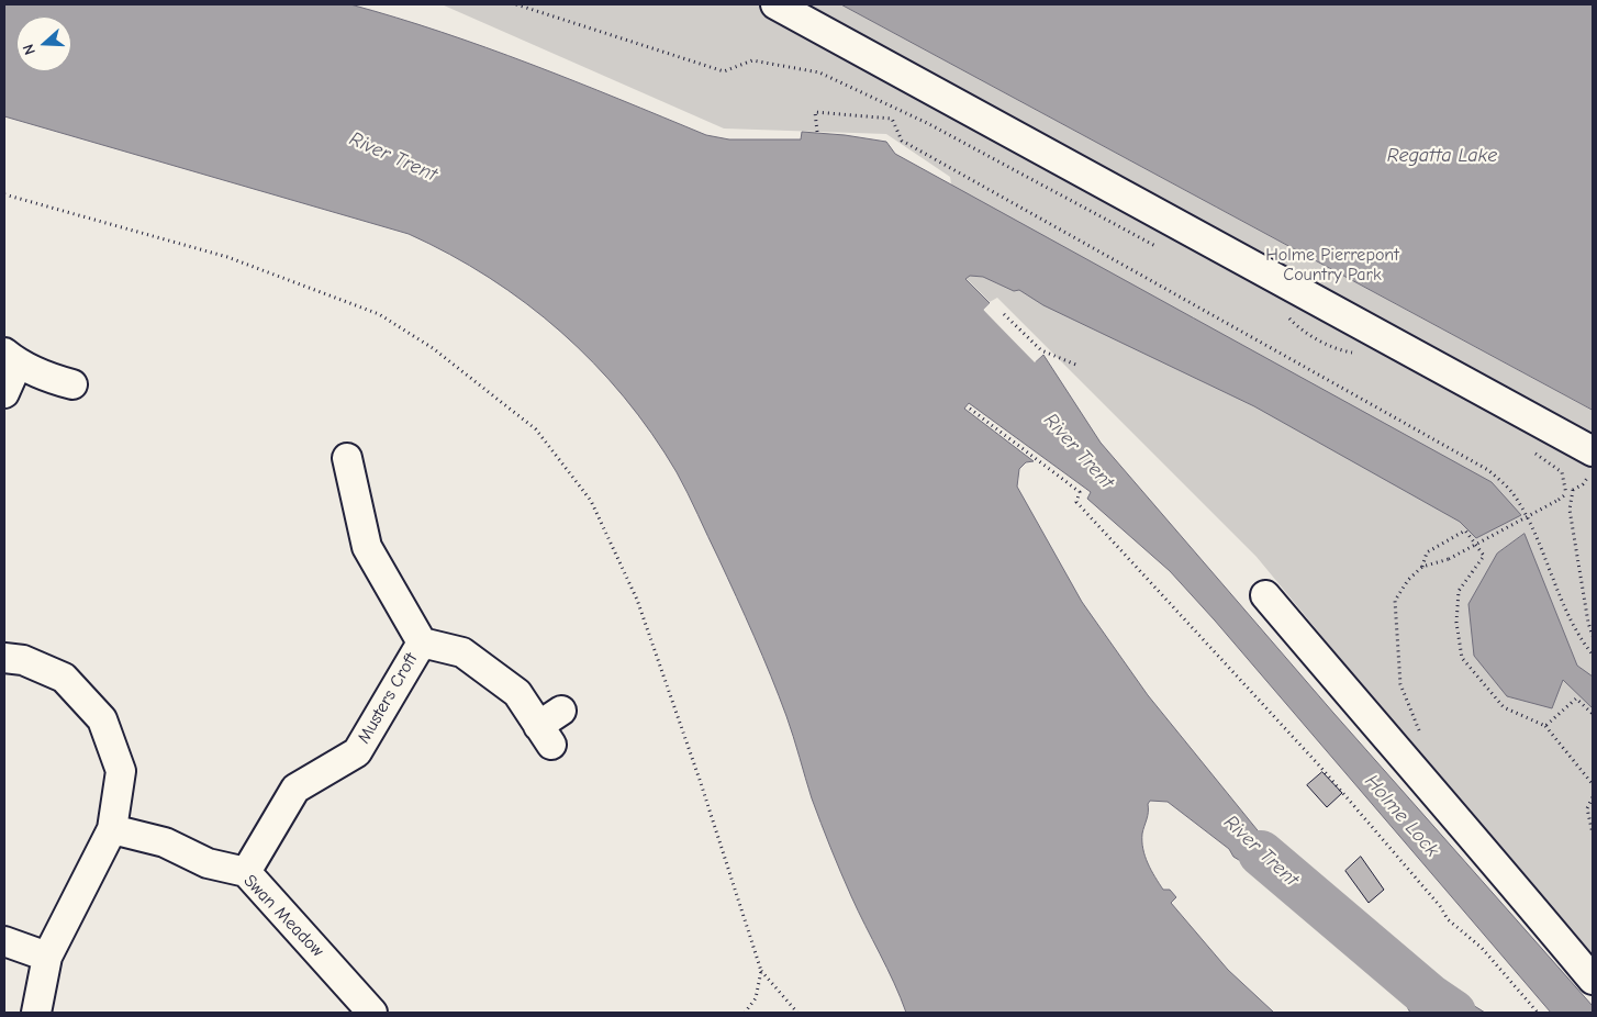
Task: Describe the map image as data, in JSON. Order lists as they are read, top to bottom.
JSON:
{
  "streets": {
    "street": ["Musters Croft", "Swan Meadow"]
  },
  "crossings": [
    ["Musters Croft", "Swan Meadow"]
  ],
  "water": ["Regatta Lake", "River Trent", "Holme Lock"],
  "parks": ["Holme Pierrepont Country Park"],
  "north": "left"
}
